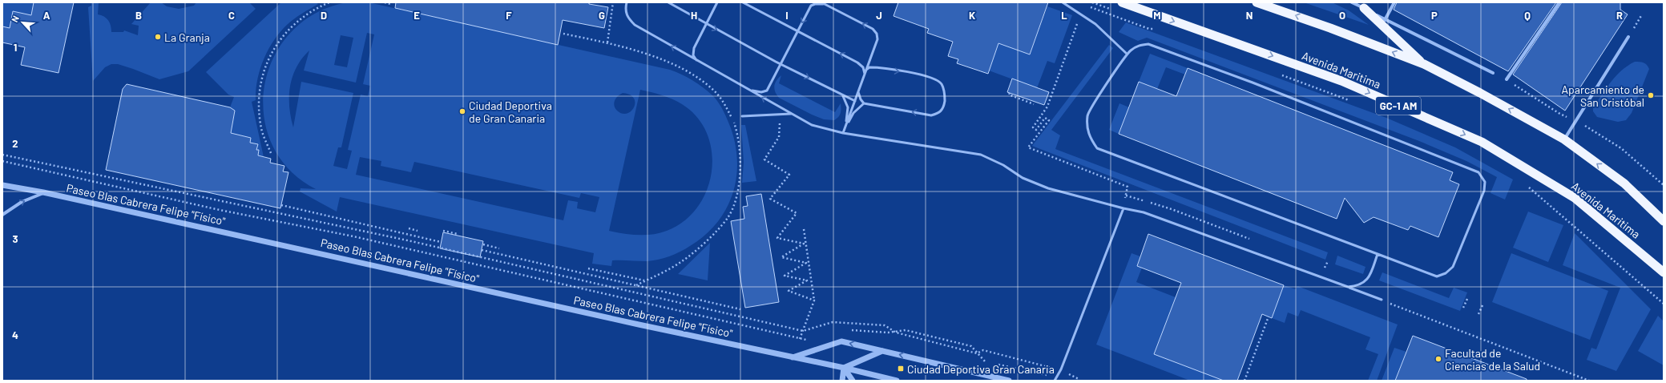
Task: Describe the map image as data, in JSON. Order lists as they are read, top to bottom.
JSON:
{
  "streets": {
    "highway": ["Avenida Maritima", "GC-1 AM"],
    "street": ["Paseo Blas Cabrera Felipe \"Físico\""]
  },
  "places": {
    "other": [
      "La Granja",
      "Aparcamiento de San Cristóbal",
      "Ciudad Deportiva de Gran Canaria",
      "Facultad de Ciencias de la Salud"
    ],
    "transit": ["Ciudad Deportiva Gran Canaria"]
  },
  "north": "top left",
  "grid": {
    "columns": [
      "A",
      "B",
      "C",
      "D",
      "E",
      "F",
      "G",
      "H",
      "I",
      "J",
      "K",
      "L",
      "M",
      "N",
      "O",
      "P",
      "Q",
      "R"
    ],
    "rows": [
      "1",
      "2",
      "3",
      "4"
    ]
  }
}
